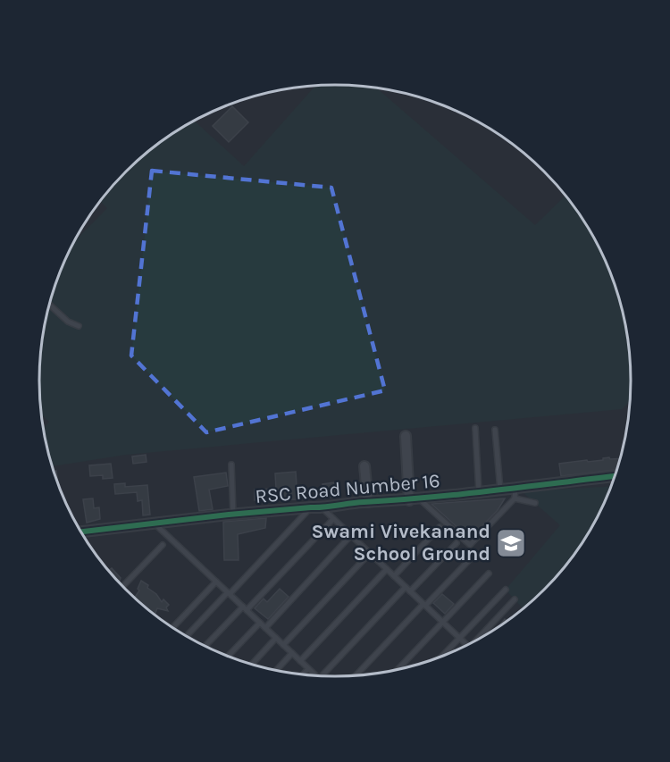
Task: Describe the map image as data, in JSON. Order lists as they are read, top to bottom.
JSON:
{
  "streets": {
    "street": ["RSC Road Number 16"]
  },
  "places": {
    "school or university": ["Swami Vivekanand School Ground"]
  }
}
